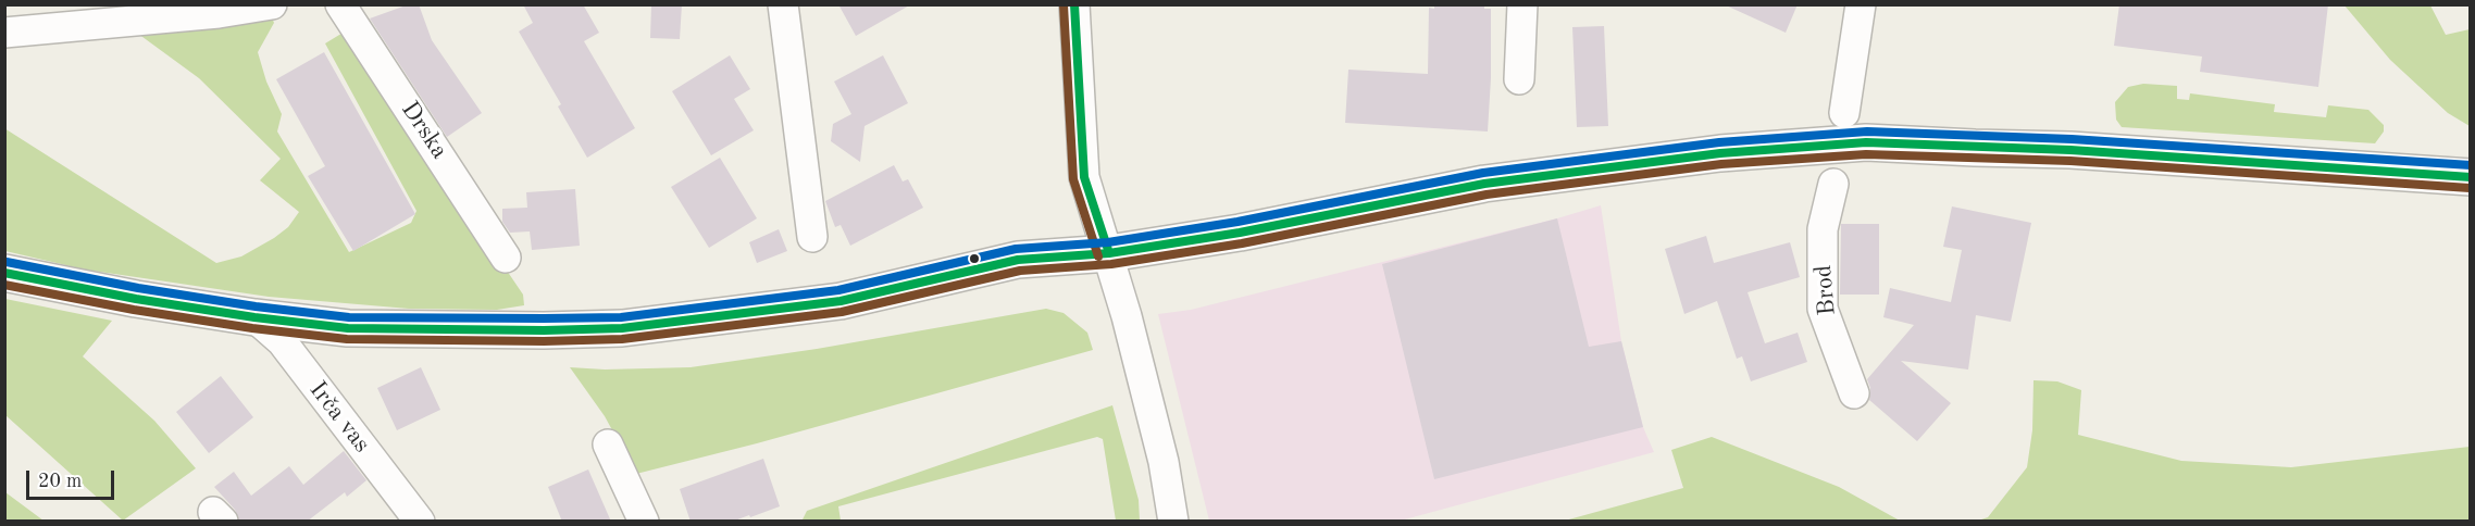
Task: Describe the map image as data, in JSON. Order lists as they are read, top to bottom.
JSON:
{
  "streets": {
    "street": ["Drska", "Brod", "Irča vas"]
  },
  "scale_bar": "20 m"
}
